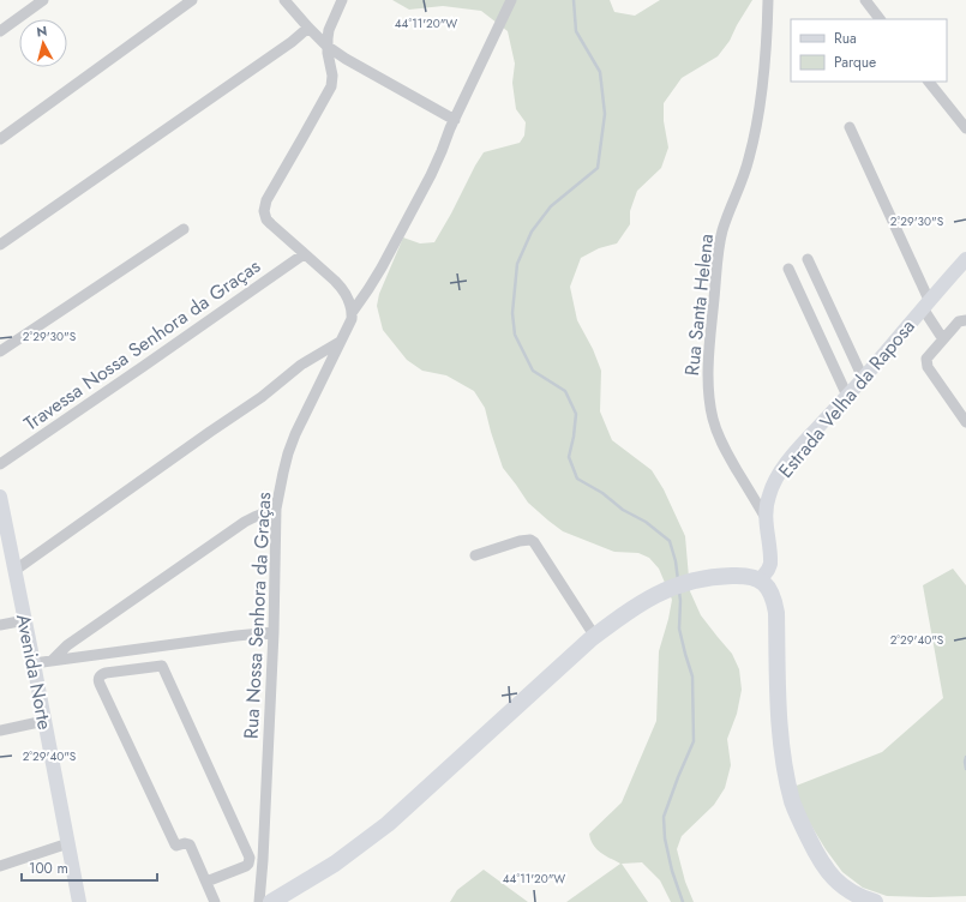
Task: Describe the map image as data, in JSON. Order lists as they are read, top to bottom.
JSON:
{
  "streets": {
    "main road": ["Estrada Velha da Raposa", "Avenida Norte"],
    "street": ["Rua Santa Helena", "Travessa Nossa Senhora da Graças", "Rua Nossa Senhora da Graças"]
  },
  "crossings": [
    ["Rua Santa Helena", "Estrada Velha da Raposa"]
  ],
  "legend": ["Rua", "Parque"],
  "scale_bar": "100 m",
  "north": "top",
  "coordinates": ["44°11'20\"W", "2°29'30\"S", "2°29'40\"S"]
}
